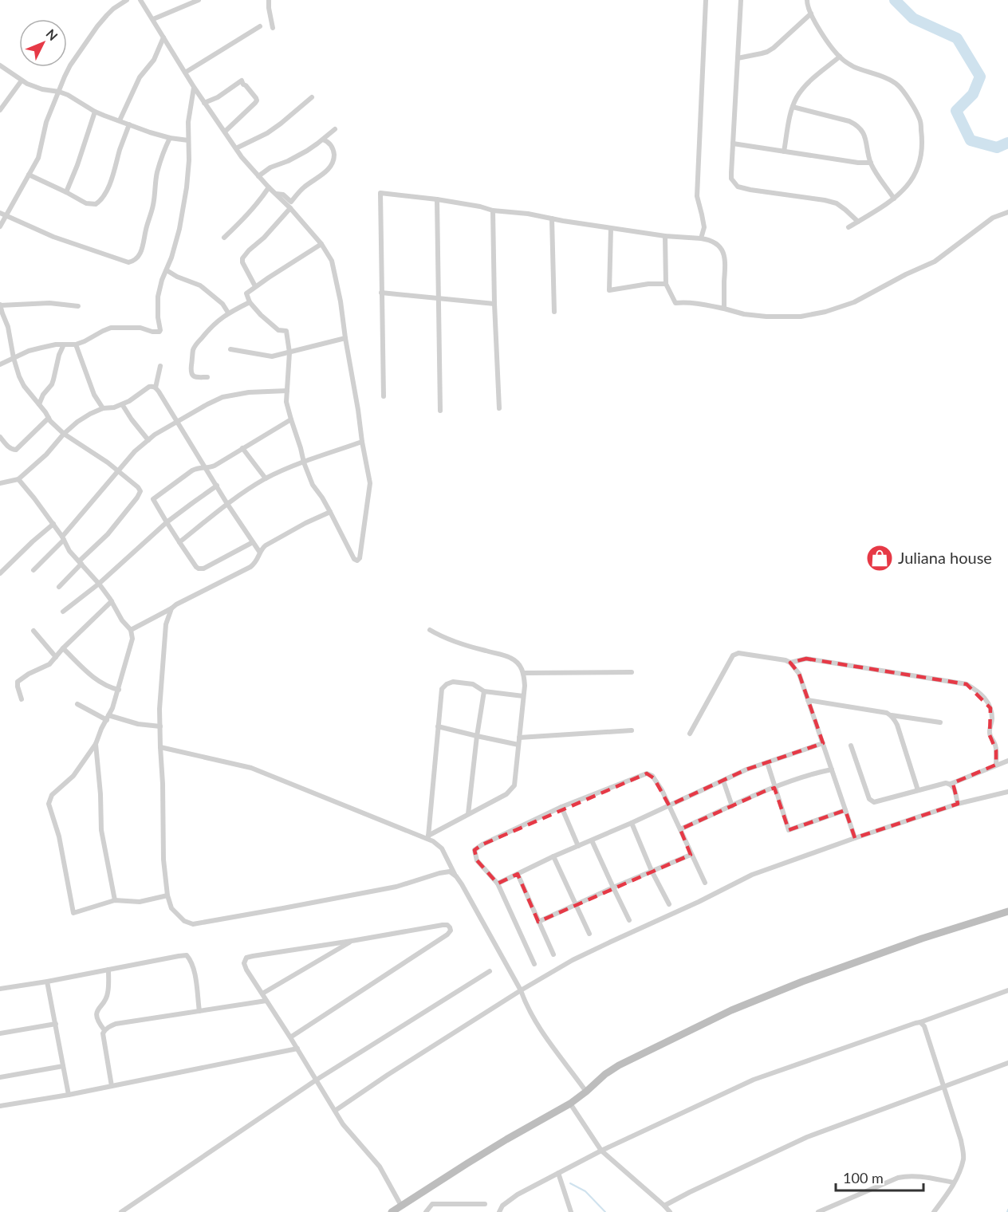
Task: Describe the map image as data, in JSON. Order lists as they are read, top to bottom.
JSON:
{
  "places": {
    "shop": ["Juliana house"]
  },
  "scale_bar": "100 m",
  "north": "top right"
}
